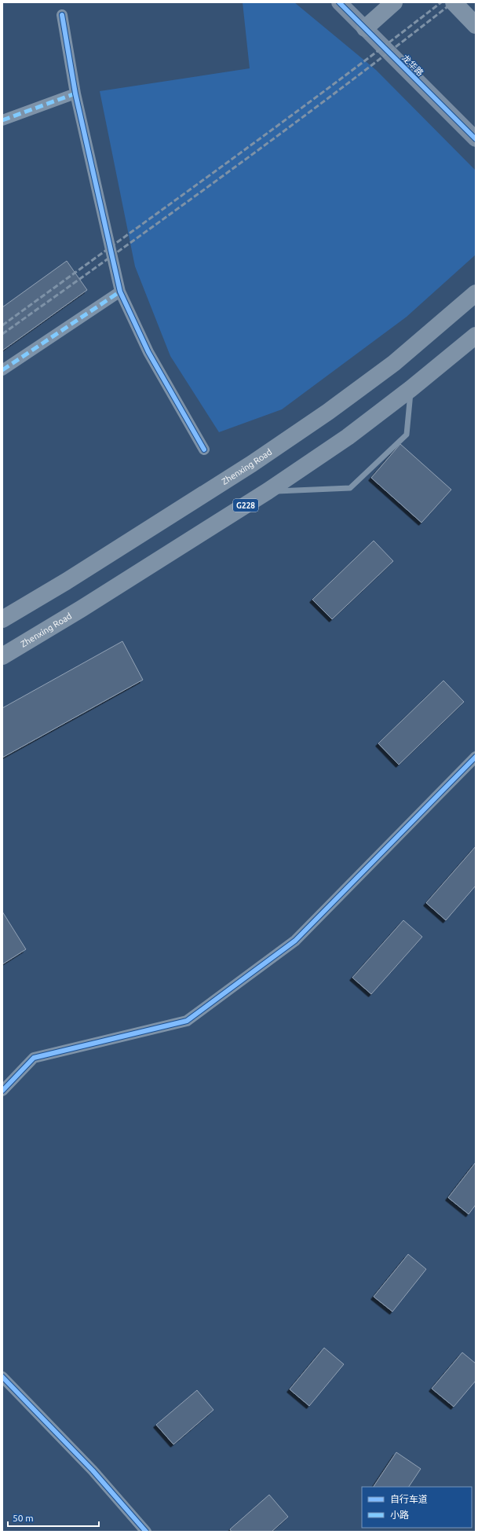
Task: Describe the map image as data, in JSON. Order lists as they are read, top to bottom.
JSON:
{
  "streets": {
    "highway": ["Zhenxing Road", "G228"],
    "street": ["龙华路"]
  },
  "legend": ["自行车道", "小路"],
  "scale_bar": "50 m"
}
